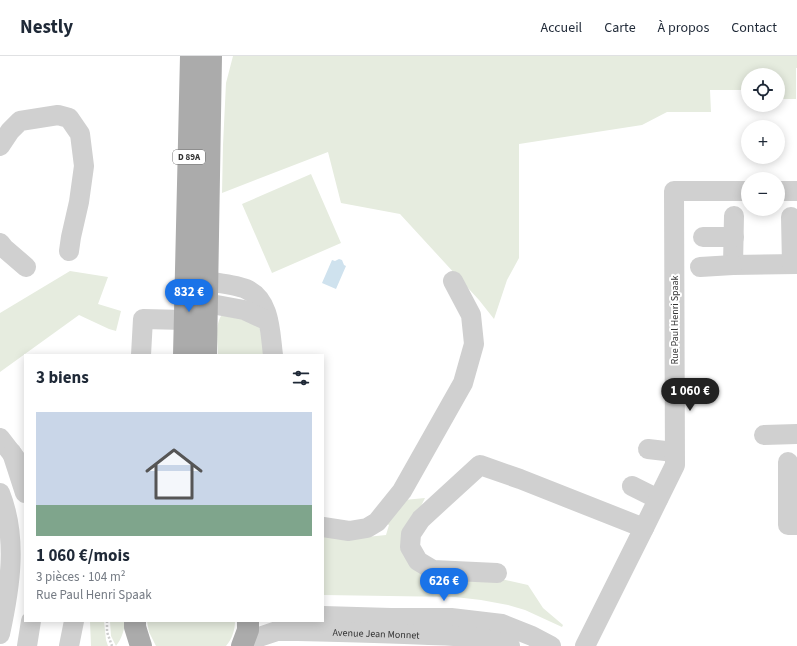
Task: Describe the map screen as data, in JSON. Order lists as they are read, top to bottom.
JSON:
{
  "streets": {
    "main road": ["D 89A"],
    "street": ["Rue Paul Henri Spaak", "Avenue Jean Monnet"]
  },
  "page": {
    "header": "Nestly",
    "nav": [
      "Accueil",
      "Carte",
      "À propos",
      "Contact"
    ],
    "map_buttons": ["+", "−"],
    "price": ["832 €", "1 060 €", "626 €"],
    "heading": "3 biens",
    "list": [
      {
        "name": "1 060 €/mois",
        "note": "3 pièces · 104 m² · Rue Paul Henri Spaak"
      }
    ]
  }
}
